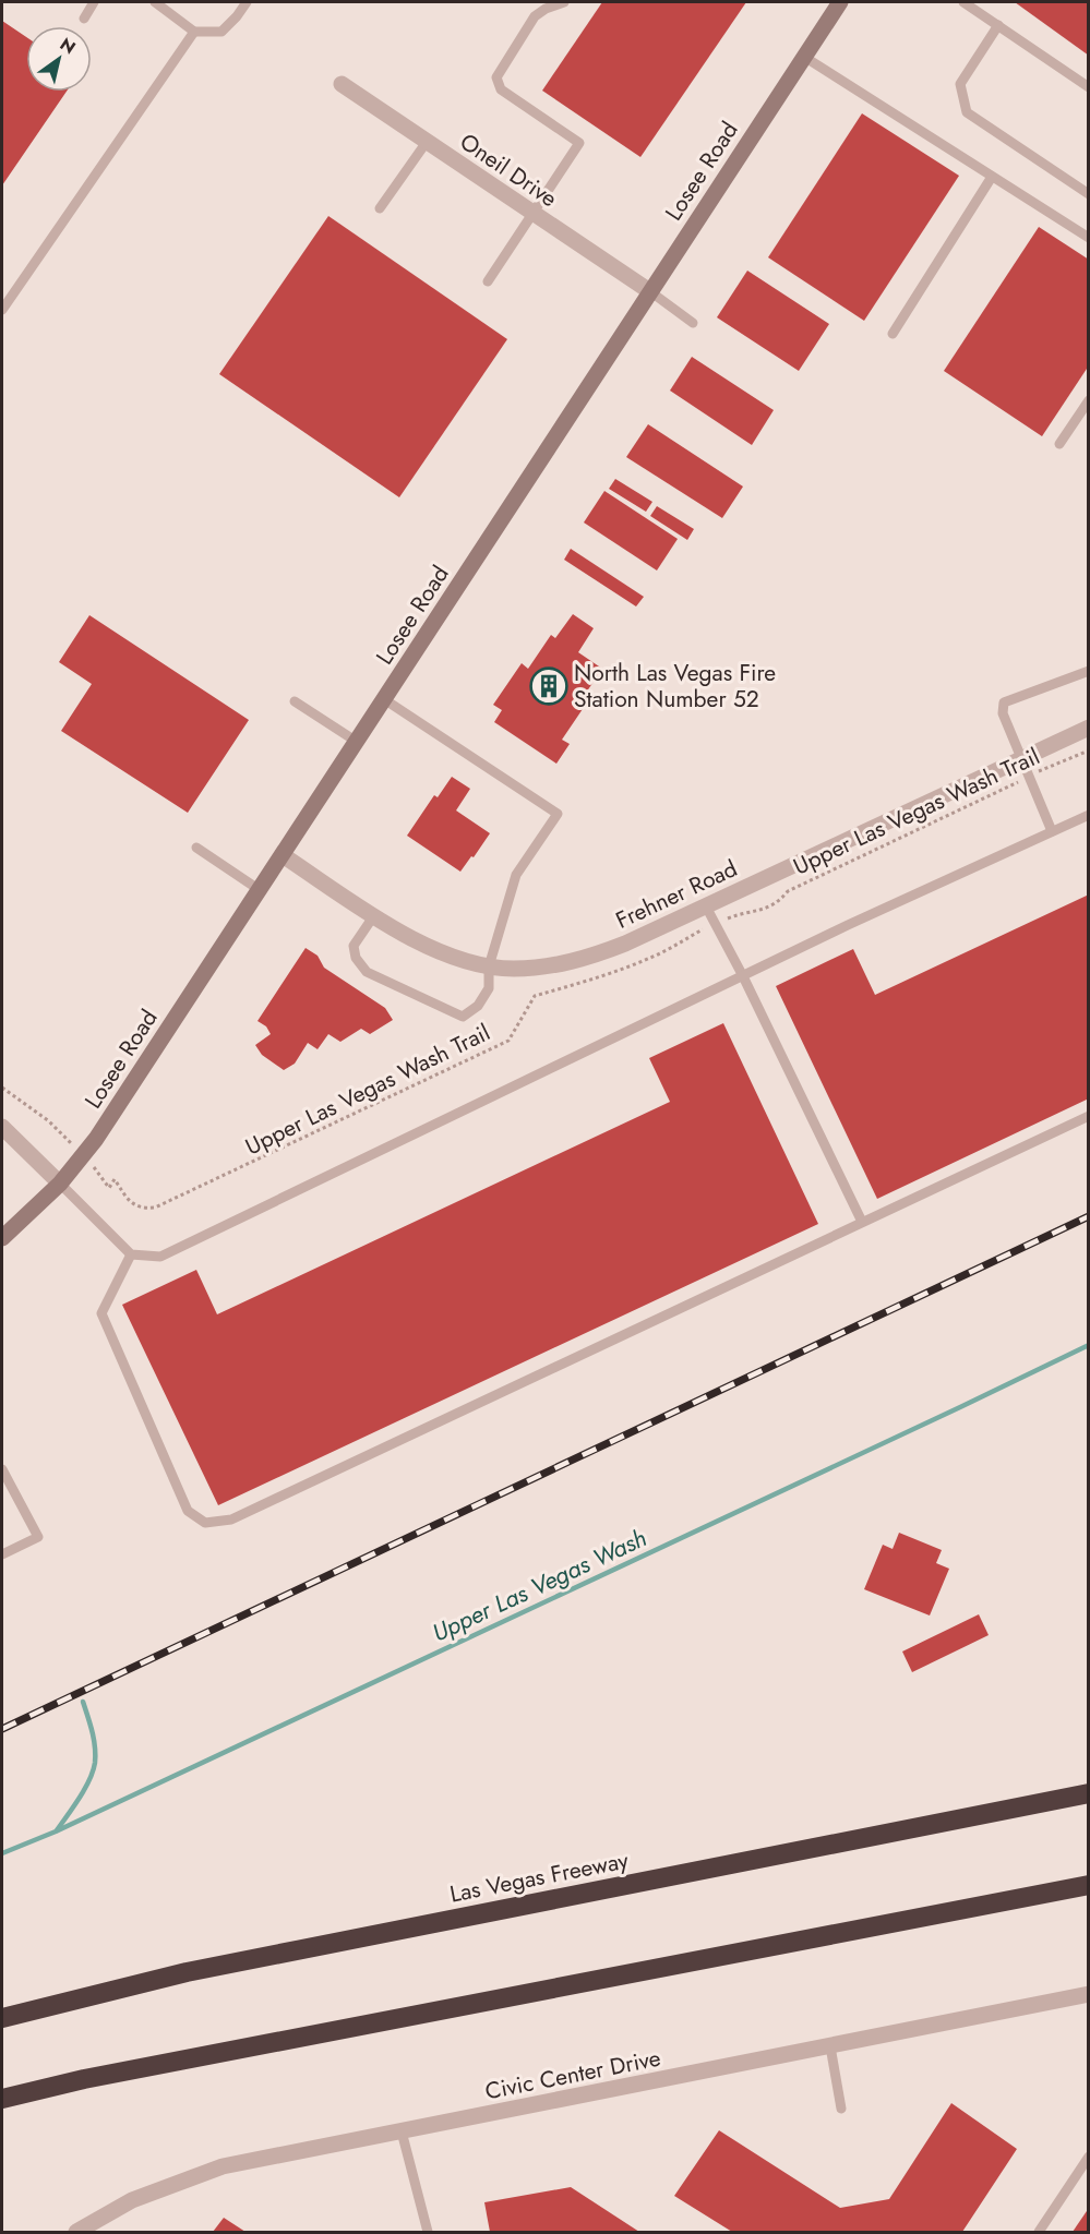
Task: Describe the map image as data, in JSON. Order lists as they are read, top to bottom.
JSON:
{
  "streets": {
    "highway": ["Las Vegas Freeway"],
    "main road": ["Losee Road"],
    "street": ["Oneil Drive", "Frehner Road", "Civic Center Drive"],
    "path": ["Upper Las Vegas Wash Trail"]
  },
  "crossings": [
    ["Oneil Drive", "Losee Road"],
    ["Losee Road", "Upper Las Vegas Wash Trail"],
    ["Losee Road", "Frehner Road"]
  ],
  "water": ["Upper Las Vegas Wash"],
  "places": {
    "building": ["North Las Vegas Fire Station Number 52"]
  },
  "north": "top right"
}
